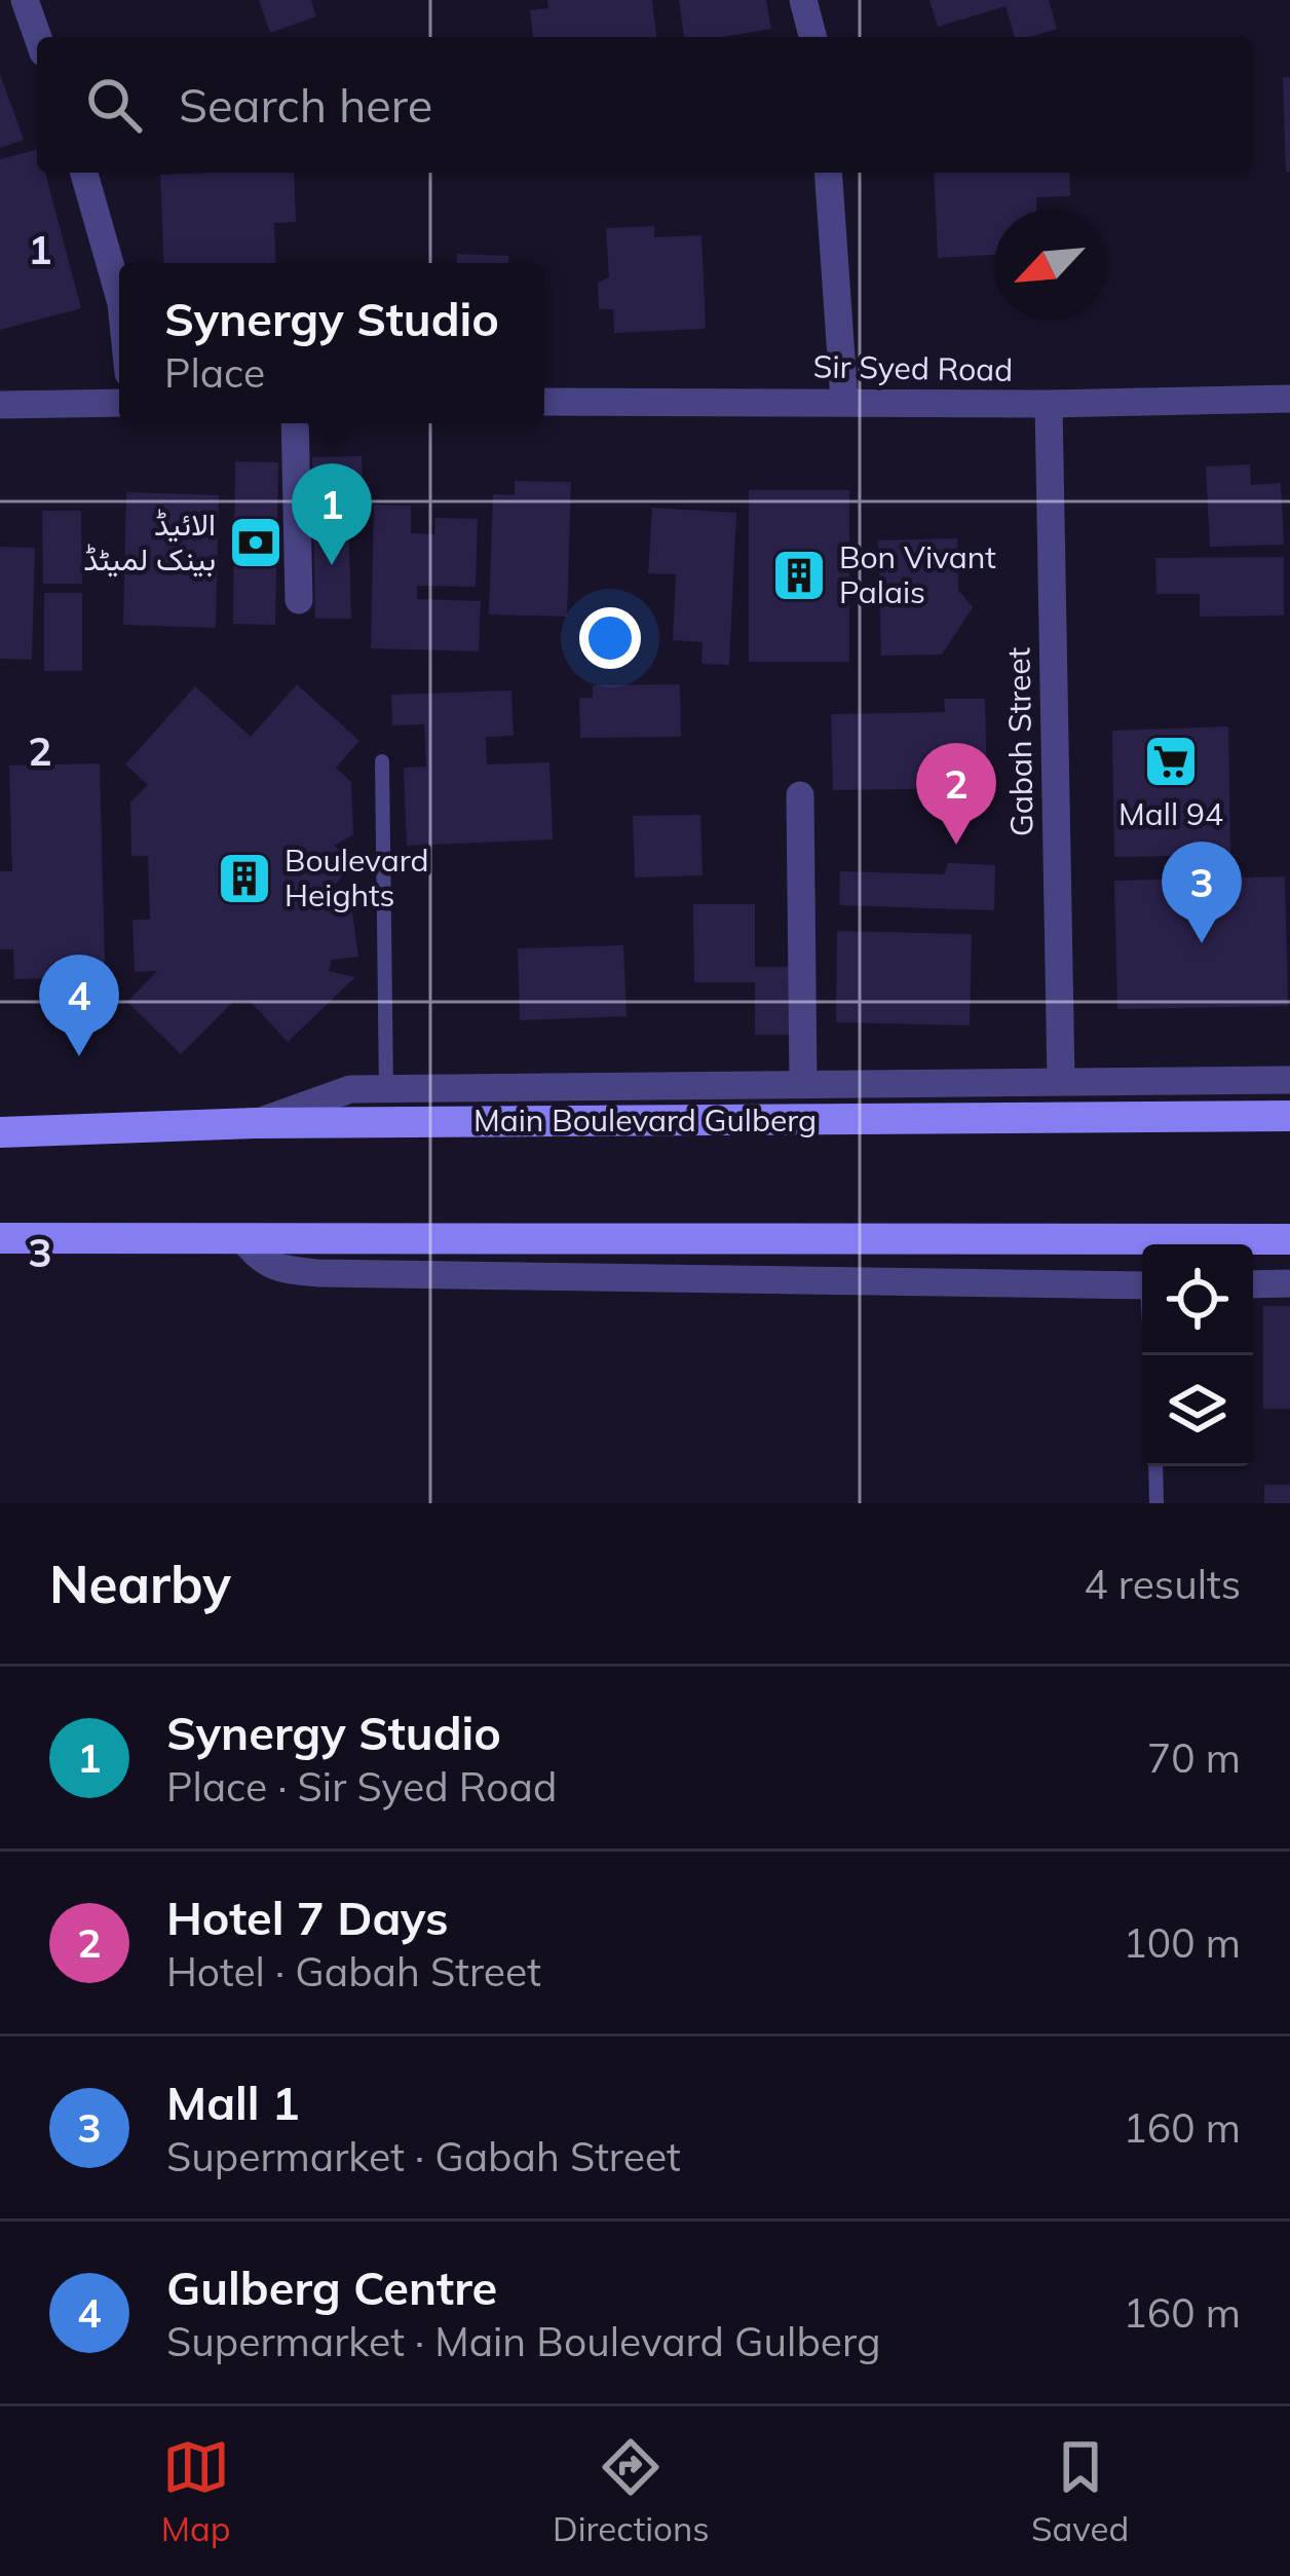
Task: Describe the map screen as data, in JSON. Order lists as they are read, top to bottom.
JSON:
{
  "streets": {
    "main road": ["Main Boulevard Gulberg"],
    "street": ["Sir Syed Road", "Gabah Street"]
  },
  "crossings": [
    ["Sir Syed Road", "Gabah Street"]
  ],
  "places": {
    "bank": ["الائیڈ بینک لمیٹڈ"],
    "building": ["Bon Vivant Palais", "Boulevard Heights"],
    "supermarket": ["Mall 94"]
  },
  "north": "bottom left",
  "page": {
    "search": "Search here",
    "popup": ["Synergy Studio", "Place"],
    "pins": [
      "1",
      "2",
      "3",
      "4"
    ],
    "heading": ["Nearby", "4 results"],
    "list": [
      {
        "mark": "1",
        "name": "Synergy Studio",
        "note": "Place · Sir Syed Road",
        "value": "70 m"
      },
      {
        "mark": "2",
        "name": "Hotel 7 Days",
        "note": "Hotel · Gabah Street",
        "value": "100 m"
      },
      {
        "mark": "3",
        "name": "Mall 1",
        "note": "Supermarket · Gabah Street",
        "value": "160 m"
      },
      {
        "mark": "4",
        "name": "Gulberg Centre",
        "note": "Supermarket · Main Boulevard Gulberg",
        "value": "160 m"
      }
    ],
    "nav": ["Map", "Directions", "Saved"]
  },
  "grid": {
    "rows": ["1", "2", "3"]
  }
}
